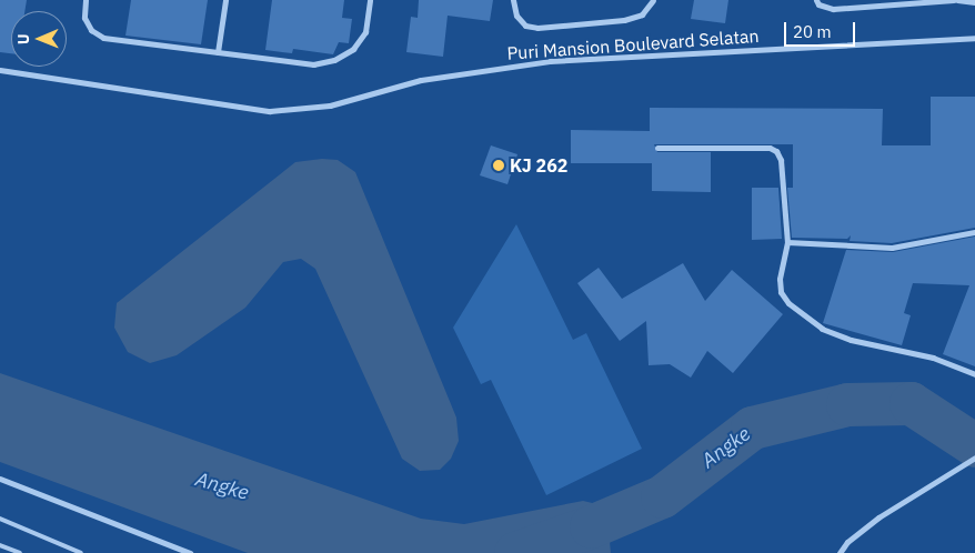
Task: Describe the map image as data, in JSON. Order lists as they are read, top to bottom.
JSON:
{
  "streets": {
    "street": ["Puri Mansion Boulevard Selatan"]
  },
  "water": ["Angke"],
  "places": ["KJ 262"],
  "scale_bar": "20 m",
  "north": "left"
}
